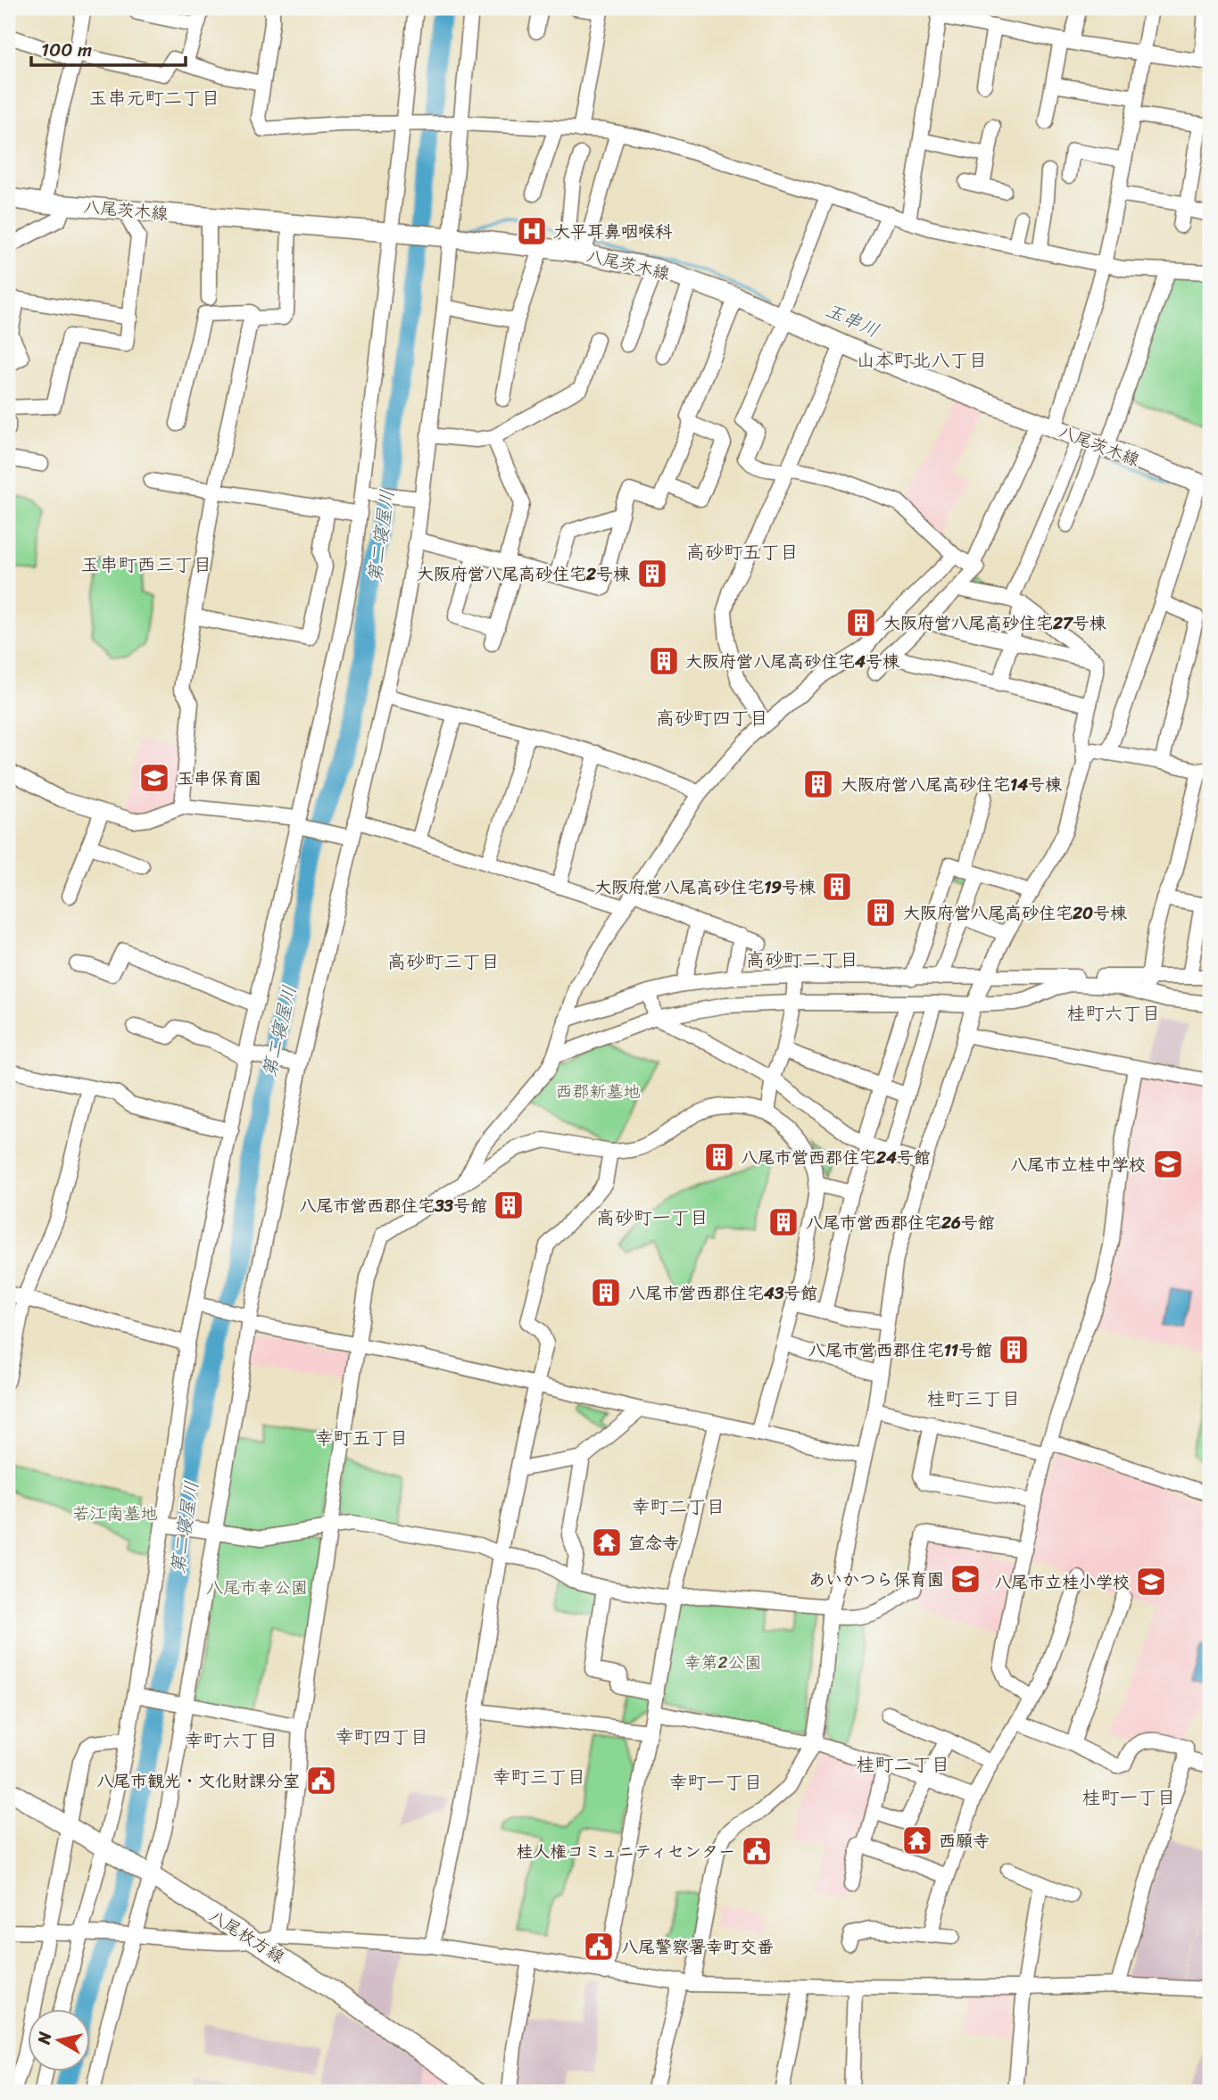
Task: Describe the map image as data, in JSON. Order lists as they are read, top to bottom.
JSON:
{
  "streets": {
    "main road": ["八尾茨木線", "八尾枚方線"]
  },
  "districts": [
    "玉串元町二丁目",
    "山本町北八丁目",
    "高砂町五丁目",
    "玉串町西三丁目",
    "高砂町四丁目",
    "高砂町二丁目",
    "高砂町三丁目",
    "桂町六丁目",
    "高砂町一丁目",
    "桂町三丁目",
    "幸町五丁目",
    "幸町二丁目",
    "幸町四丁目",
    "幸町六丁目",
    "桂町二丁目",
    "幸町三丁目",
    "幸町一丁目",
    "桂町一丁目"
  ],
  "water": ["玉串川", "第二寝屋川"],
  "parks": [
    "西郡新墓地",
    "若江南墓地",
    "八尾市幸公園",
    "幸第2公園"
  ],
  "places": {
    "hospital": ["大平耳鼻咽喉科"],
    "building": [
      "大阪府営八尾高砂住宅2号棟",
      "大阪府営八尾高砂住宅27号棟",
      "大阪府営八尾高砂住宅4号棟",
      "大阪府営八尾高砂住宅14号棟",
      "大阪府営八尾高砂住宅19号棟",
      "大阪府営八尾高砂住宅20号棟",
      "八尾市営西郡住宅24号館",
      "八尾市営西郡住宅33号館",
      "八尾市営西郡住宅26号館",
      "八尾市営西郡住宅43号館",
      "八尾市営西郡住宅11号館"
    ],
    "school or university": [
      "玉串保育園",
      "八尾市立桂中学校",
      "あいかつら保育園",
      "八尾市立桂小学校"
    ],
    "temple": ["宣念寺", "西願寺"],
    "public building": ["八尾市観光・文化財課分室", "桂人権コミュニティセンター", "八尾警察署幸町交番"]
  },
  "scale_bar": "100 m",
  "north": "left"
}
